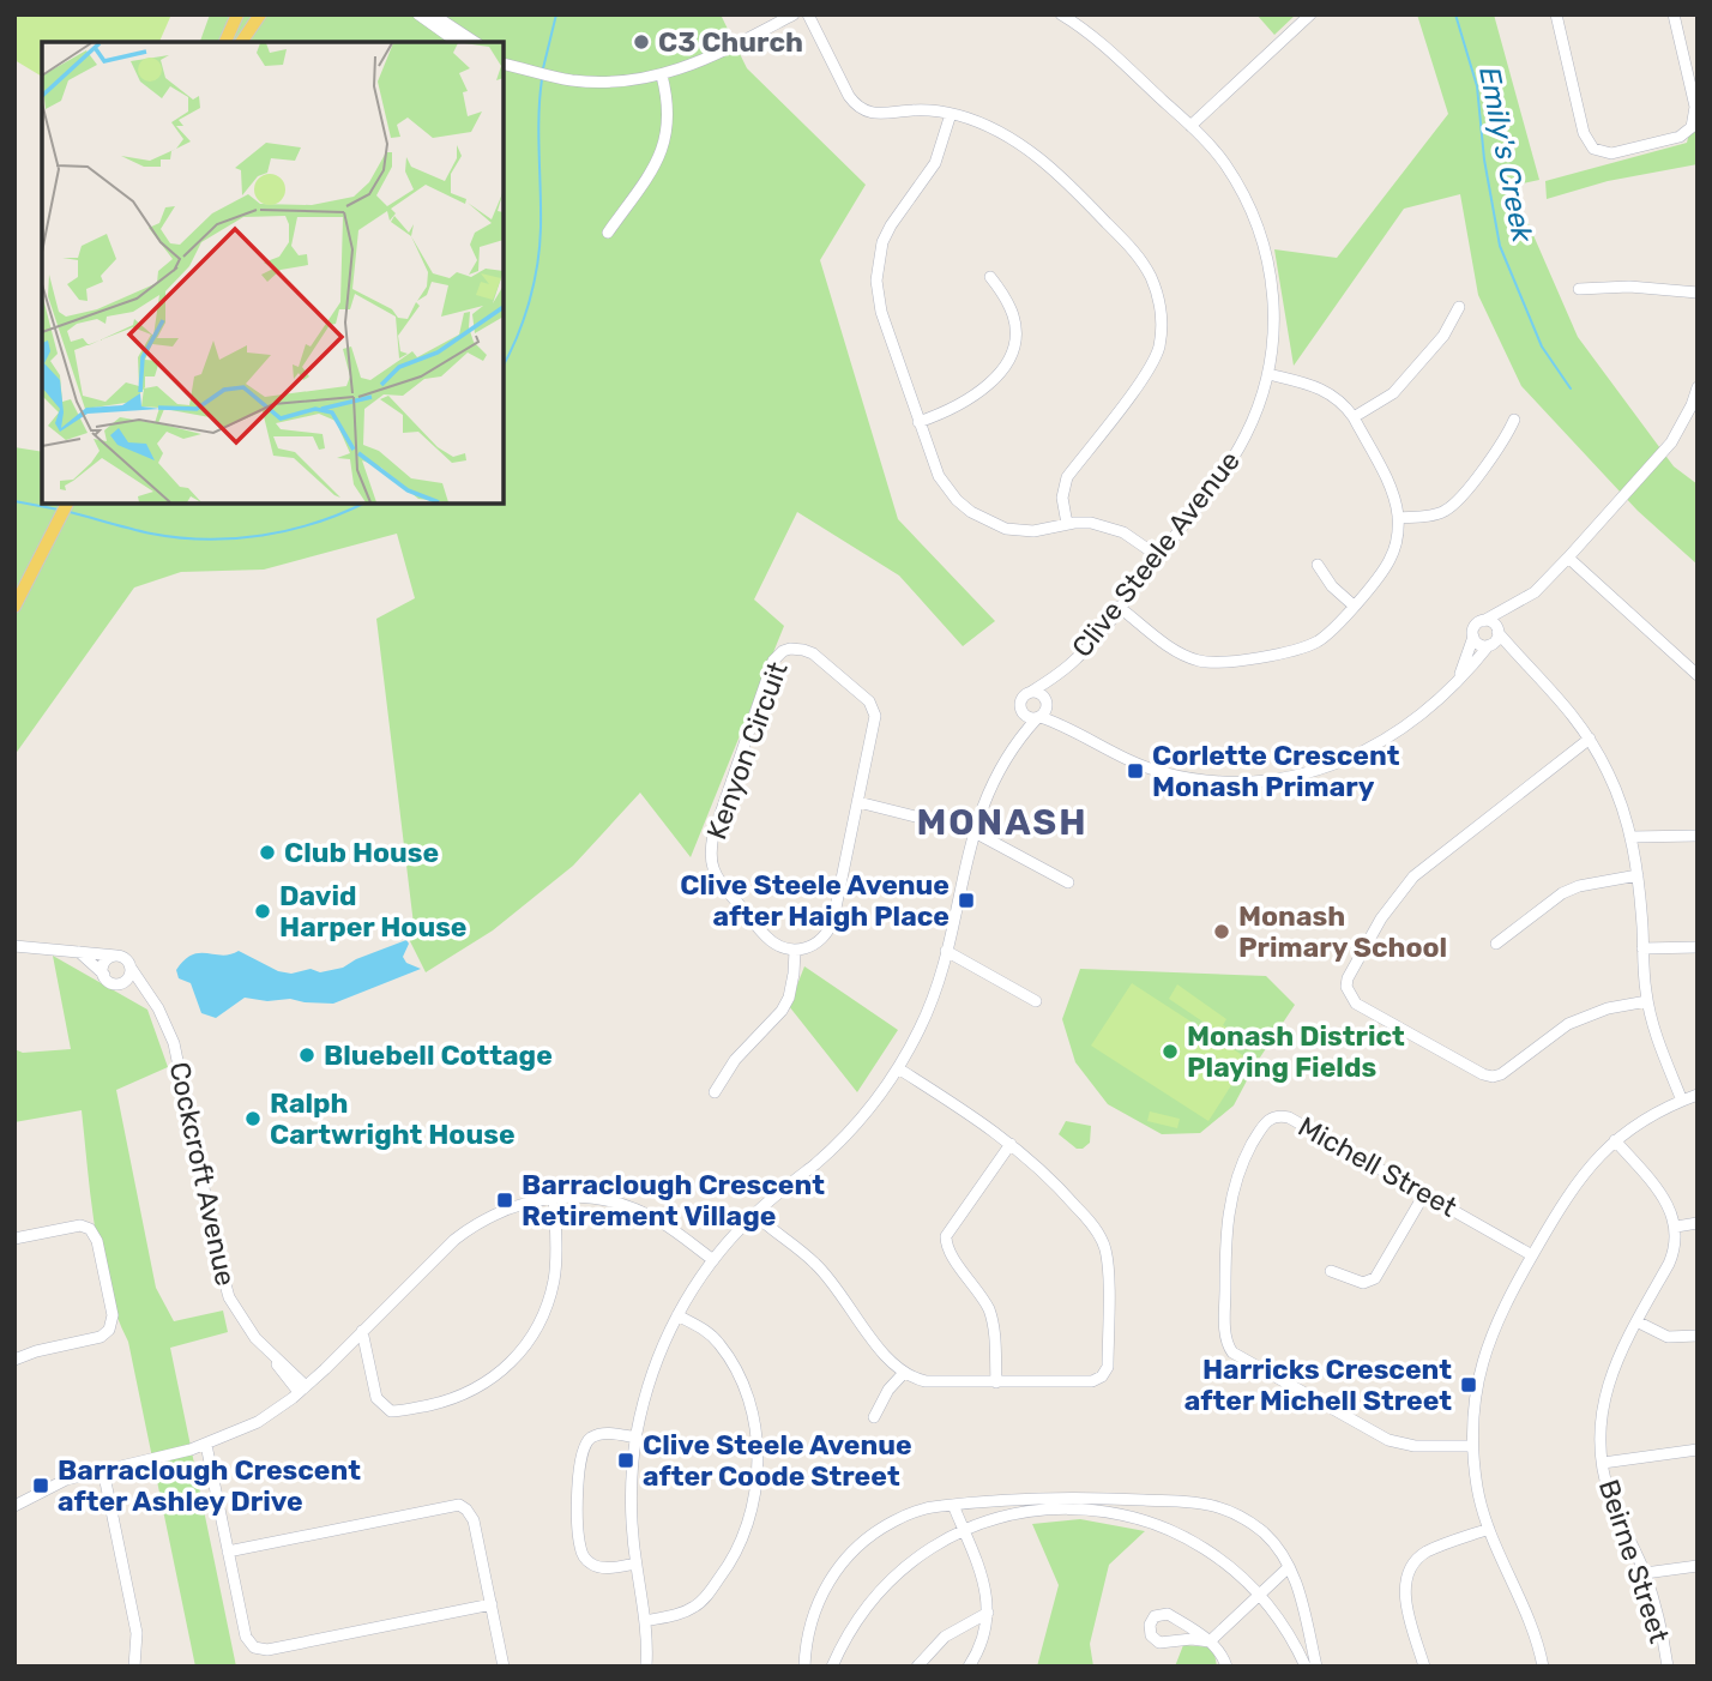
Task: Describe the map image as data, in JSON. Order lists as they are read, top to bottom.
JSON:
{
  "streets": {
    "street": [
      "Clive Steele Avenue",
      "Kenyon Circuit",
      "Michell Street",
      "Cockcroft Avenue",
      "Beirne Street"
    ]
  },
  "districts": ["MONASH"],
  "water": ["Emily's Creek"],
  "places": {
    "other": [
      "C3 Church",
      "Club House",
      "David Harper House",
      "Monash Primary School",
      "Monash District Playing Fields",
      "Bluebell Cottage",
      "Ralph Cartwright House"
    ],
    "transit": [
      "Corlette Crescent Monash Primary",
      "Clive Steele Avenue after Haigh Place",
      "Barraclough Crescent Retirement Village",
      "Harricks Crescent after Michell Street",
      "Clive Steele Avenue after Coode Street",
      "Barraclough Crescent after Ashley Drive"
    ]
  }
}
